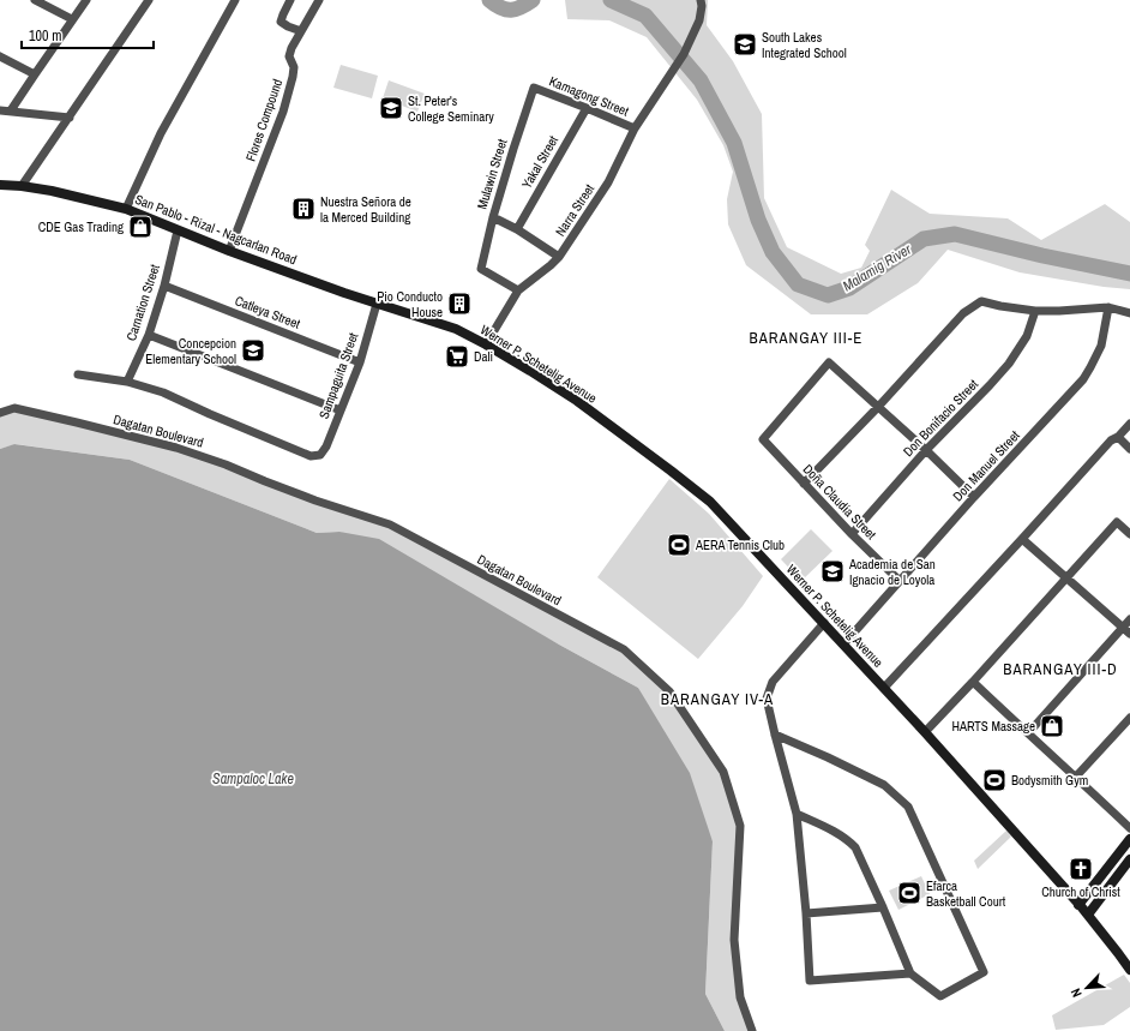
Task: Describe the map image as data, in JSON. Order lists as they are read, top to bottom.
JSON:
{
  "streets": {
    "main road": ["San Pablo - Rizal - Nagcarlan Road", "Werner P. Schetelig Avenue"],
    "street": [
      "Kamagong Street",
      "Flores Compound",
      "Yakal Street",
      "Mulawin Street",
      "Narra Street",
      "Carnation Street",
      "Catleya Street",
      "Sampaguita Street",
      "Don Bonifacio Street",
      "Dagatan Boulevard",
      "Don Manuel Street",
      "Doña Claudia Street"
    ]
  },
  "crossings": [
    ["Kamagong Street", "Yakal Street"],
    ["Kamagong Street", "Mulawin Street"],
    ["Kamagong Street", "Narra Street"],
    ["Flores Compound", "San Pablo - Rizal - Nagcarlan Road"],
    ["Mulawin Street", "Narra Street"],
    ["Narra Street", "Werner P. Schetelig Avenue"],
    ["San Pablo - Rizal - Nagcarlan Road", "Carnation Street"],
    ["San Pablo - Rizal - Nagcarlan Road", "Werner P. Schetelig Avenue"],
    ["San Pablo - Rizal - Nagcarlan Road", "Sampaguita Street"],
    ["Carnation Street", "Catleya Street"],
    ["Carnation Street", "Sampaguita Street"],
    ["Catleya Street", "Sampaguita Street"],
    ["Werner P. Schetelig Avenue", "Don Manuel Street"],
    ["Don Bonifacio Street", "Doña Claudia Street"],
    ["Don Manuel Street", "Doña Claudia Street"]
  ],
  "districts": ["BARANGAY III-E", "BARANGAY III-D", "BARANGAY IV-A"],
  "water": ["Malamig River", "Sampaloc Lake"],
  "places": {
    "school or university": [
      "South Lakes Integrated School",
      "St. Peter's College Seminary",
      "Concepcion Elementary School",
      "Academia de San Ignacio de Loyola"
    ],
    "building": ["Nuestra Señora de la Merced Building", "Pio Conducto House"],
    "shop": ["CDE Gas Trading", "HARTS Massage"],
    "supermarket": ["Dali"],
    "sports": ["AERA Tennis Club", "Bodysmith Gym", "Efarca Basketball Court"],
    "church": ["Church of Christ"]
  },
  "scale_bar": "100 m",
  "north": "bottom left"
}
